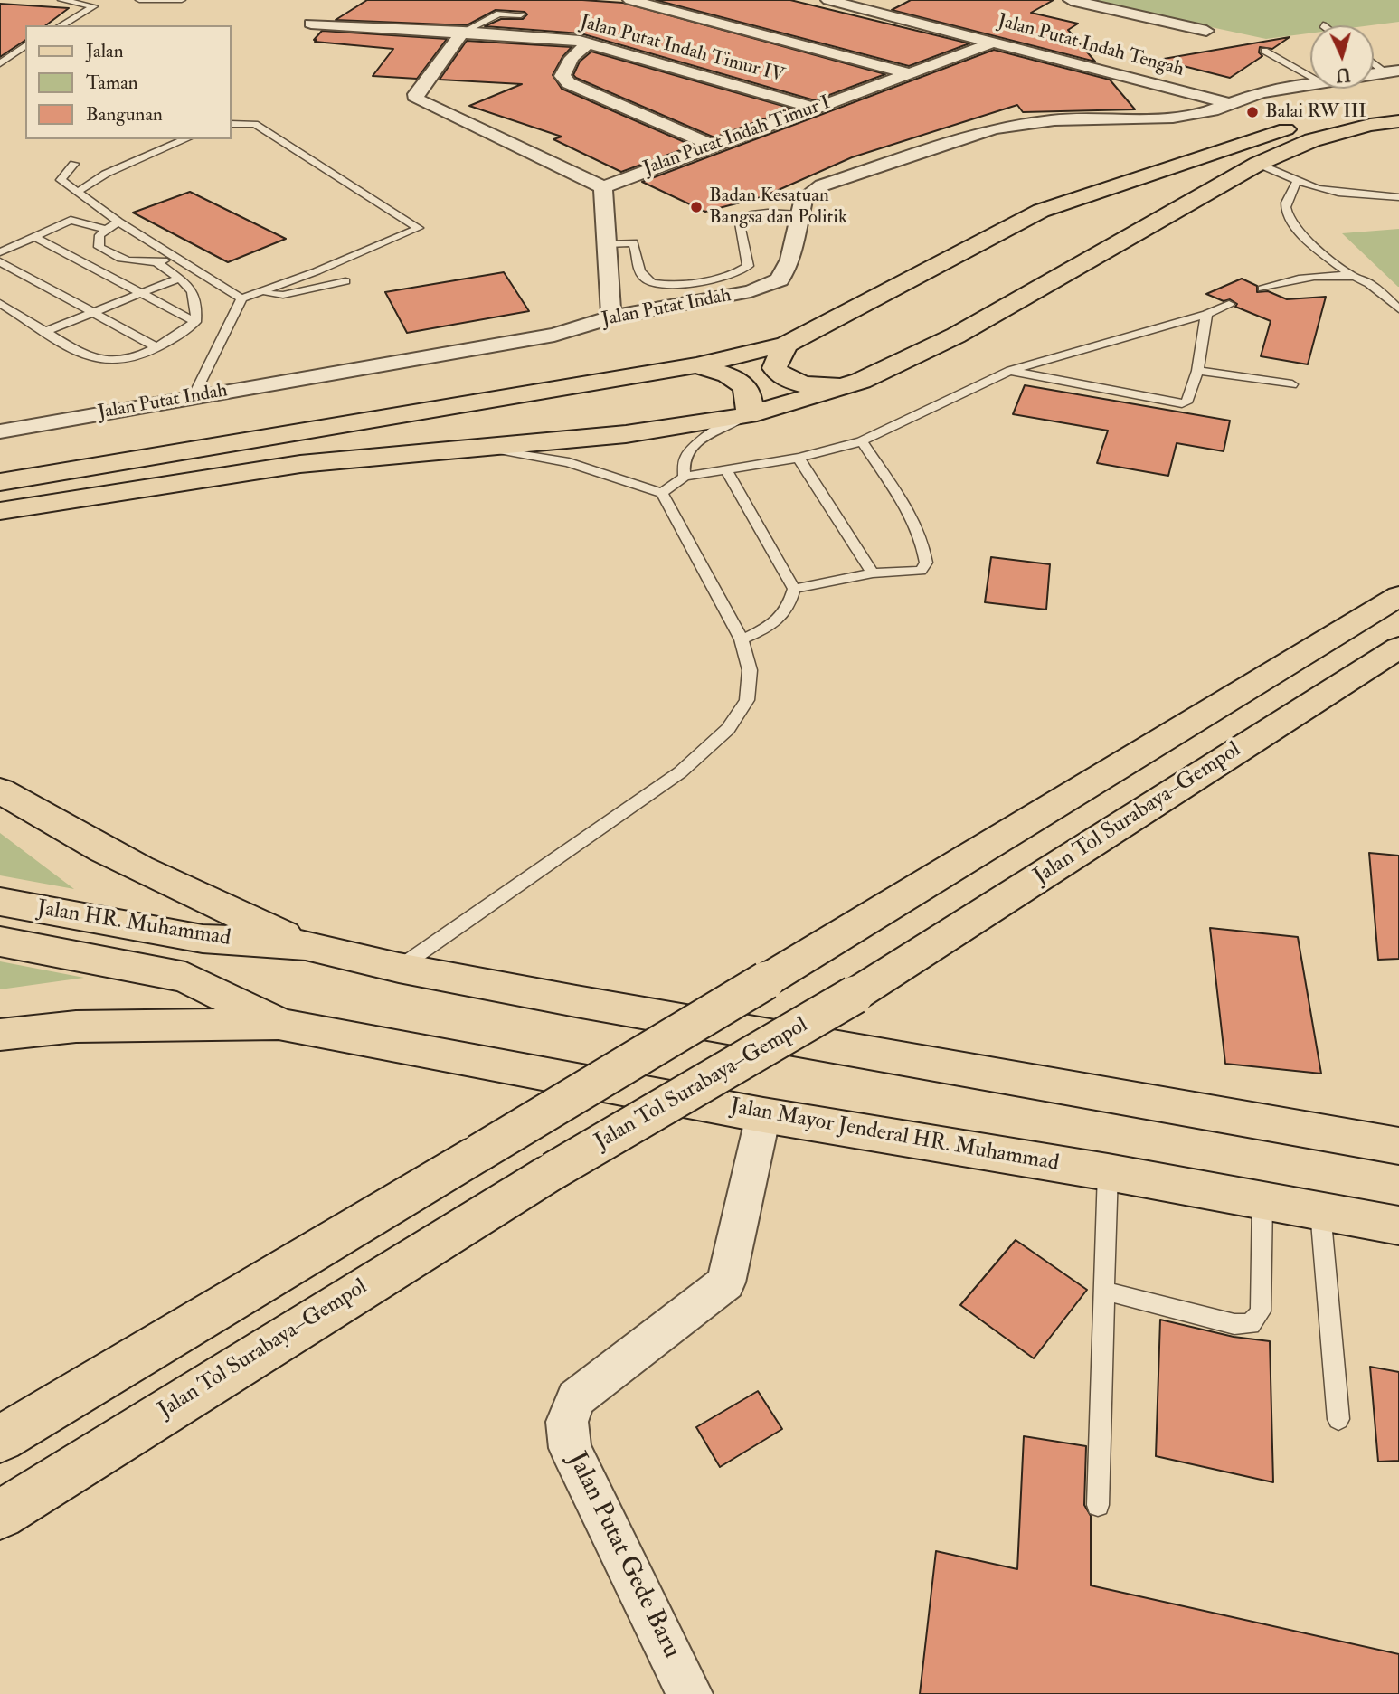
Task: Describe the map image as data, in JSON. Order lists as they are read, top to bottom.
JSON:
{
  "streets": {
    "main road": ["Jalan Tol Surabaya–Gempol", "Jalan HR. Muhammad", "Jalan Mayor Jenderal HR. Muhammad"],
    "street": [
      "Jalan Putat Indah Tengah",
      "Jalan Putat Indah Timur IV",
      "Jalan Putat Indah Timur I",
      "Jalan Putat Indah",
      "Jalan Putat Gede Baru"
    ]
  },
  "crossings": [
    ["Jalan Putat Indah Tengah", "Jalan Putat Indah Timur I"],
    ["Jalan Putat Indah Tengah", "Jalan Putat Indah"],
    ["Jalan Putat Indah Timur IV", "Jalan Putat Indah Timur I"],
    ["Jalan HR. Muhammad", "Jalan Mayor Jenderal HR. Muhammad"],
    ["Jalan Mayor Jenderal HR. Muhammad", "Jalan Putat Gede Baru"]
  ],
  "places": ["Balai RW III", "Badan Kesatuan Bangsa dan Politik"],
  "legend": ["Jalan", "Taman", "Bangunan"],
  "north": "bottom"
}
